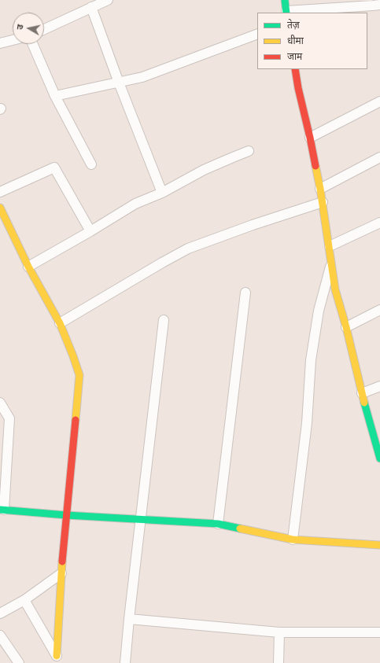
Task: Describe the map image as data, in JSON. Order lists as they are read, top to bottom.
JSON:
{
  "legend": ["तेज़", "धीमा", "जाम"],
  "north": "left"
}
